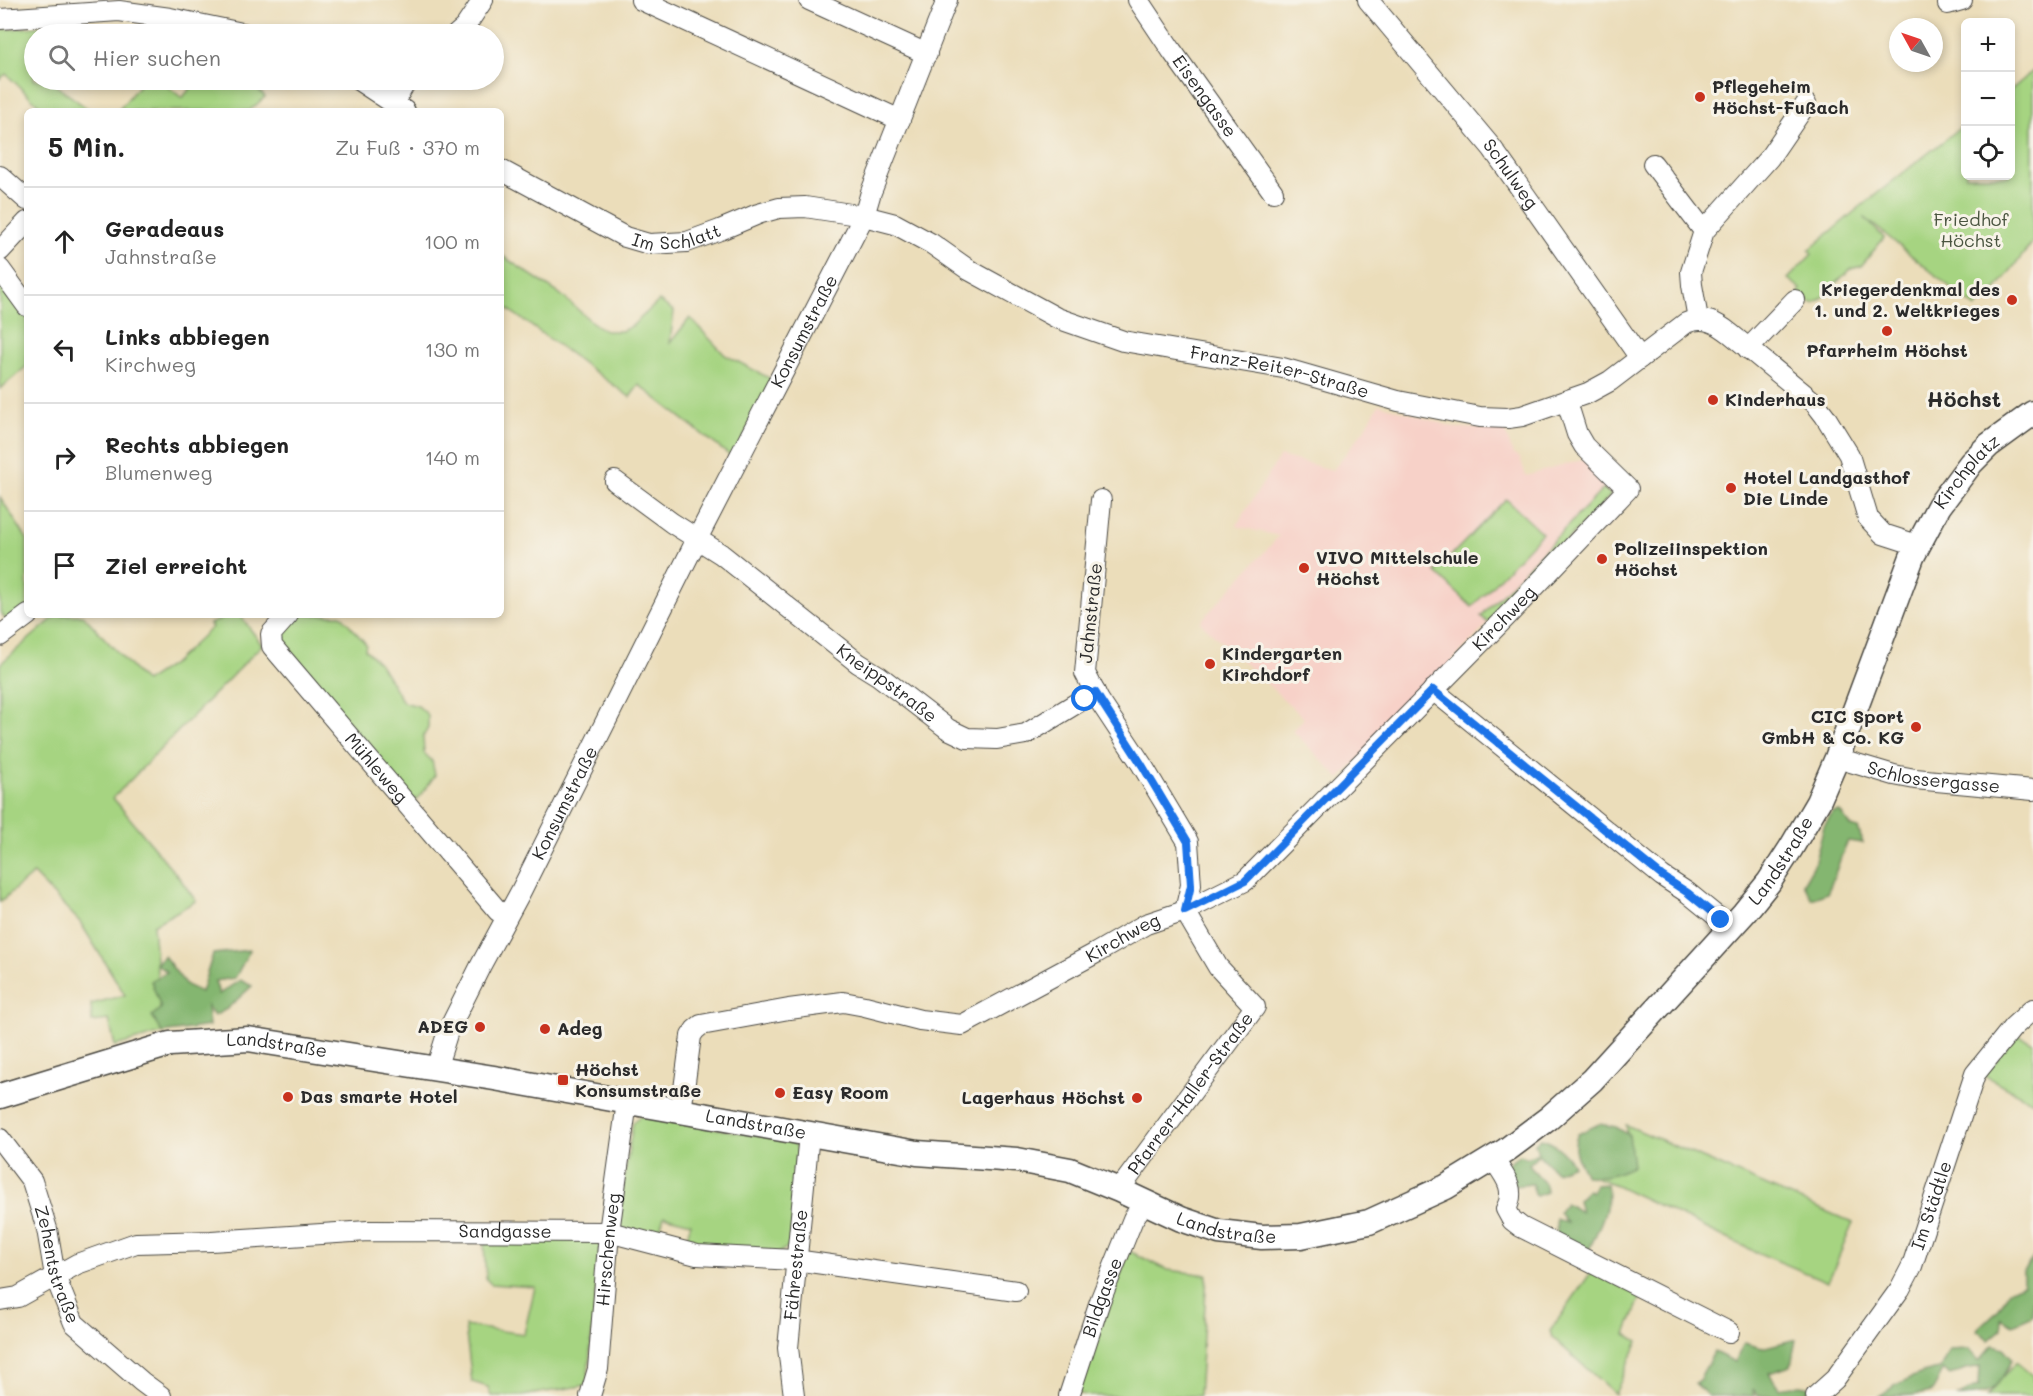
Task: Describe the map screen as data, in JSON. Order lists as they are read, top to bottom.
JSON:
{
  "streets": {
    "main road": ["Kirchplatz", "Landstraße"],
    "street": [
      "Eisengasse",
      "Schulweg",
      "Im Schlatt",
      "Konsumstraße",
      "Franz-Reiter-Straße",
      "Jahnstraße",
      "Kirchweg",
      "Kneippstraße",
      "Mühleweg",
      "Schlossergasse",
      "Pfarrer-Haller-Straße",
      "Im Städtle",
      "Sandgasse",
      "Hirschenweg",
      "Zehentstraße",
      "Fährestraße",
      "Bildgasse"
    ]
  },
  "crossings": [
    ["Schulweg", "Franz-Reiter-Straße"],
    ["Im Schlatt", "Konsumstraße"],
    ["Im Schlatt", "Franz-Reiter-Straße"],
    ["Konsumstraße", "Franz-Reiter-Straße"],
    ["Konsumstraße", "Kneippstraße"],
    ["Konsumstraße", "Mühleweg"],
    ["Konsumstraße", "Landstraße"],
    ["Franz-Reiter-Straße", "Kirchweg"],
    ["Kirchplatz", "Landstraße"],
    ["Jahnstraße", "Kirchweg"],
    ["Jahnstraße", "Kneippstraße"],
    ["Jahnstraße", "Pfarrer-Haller-Straße"],
    ["Kirchweg", "Landstraße"],
    ["Kirchweg", "Pfarrer-Haller-Straße"],
    ["Schlossergasse", "Landstraße"],
    ["Landstraße", "Pfarrer-Haller-Straße"],
    ["Landstraße", "Hirschenweg"],
    ["Landstraße", "Fährestraße"],
    ["Landstraße", "Bildgasse"],
    ["Sandgasse", "Hirschenweg"],
    ["Sandgasse", "Zehentstraße"],
    ["Sandgasse", "Fährestraße"]
  ],
  "districts": ["Höchst"],
  "parks": ["Friedhof Höchst"],
  "places": {
    "other": [
      "Pflegeheim Höchst-Fußach",
      "Kriegerdenkmal des 1. und 2. Weltkrieges",
      "Pfarrheim Höchst",
      "Kinderhaus",
      "Hotel Landgasthof Die Linde",
      "Polizeiinspektion Höchst",
      "VIVO Mittelschule Höchst",
      "Kindergarten Kirchdorf",
      "CIC Sport GmbH & Co. KG",
      "ADEG",
      "Adeg",
      "Easy Room",
      "Das smarte Hotel",
      "Lagerhaus Höchst"
    ],
    "transit": ["Höchst Konsumstraße"]
  },
  "north": "top left",
  "page": {
    "map_buttons": ["+", "−"],
    "search": "Hier suchen",
    "heading": ["5 Min.", "Zu Fuß · 370 m"],
    "list": [
      ["Geradeaus", "Jahnstraße", "100 m"],
      ["Links abbiegen", "Kirchweg", "130 m"],
      ["Rechts abbiegen", "Blumenweg", "140 m"],
      "Ziel erreicht"
    ]
  }
}
